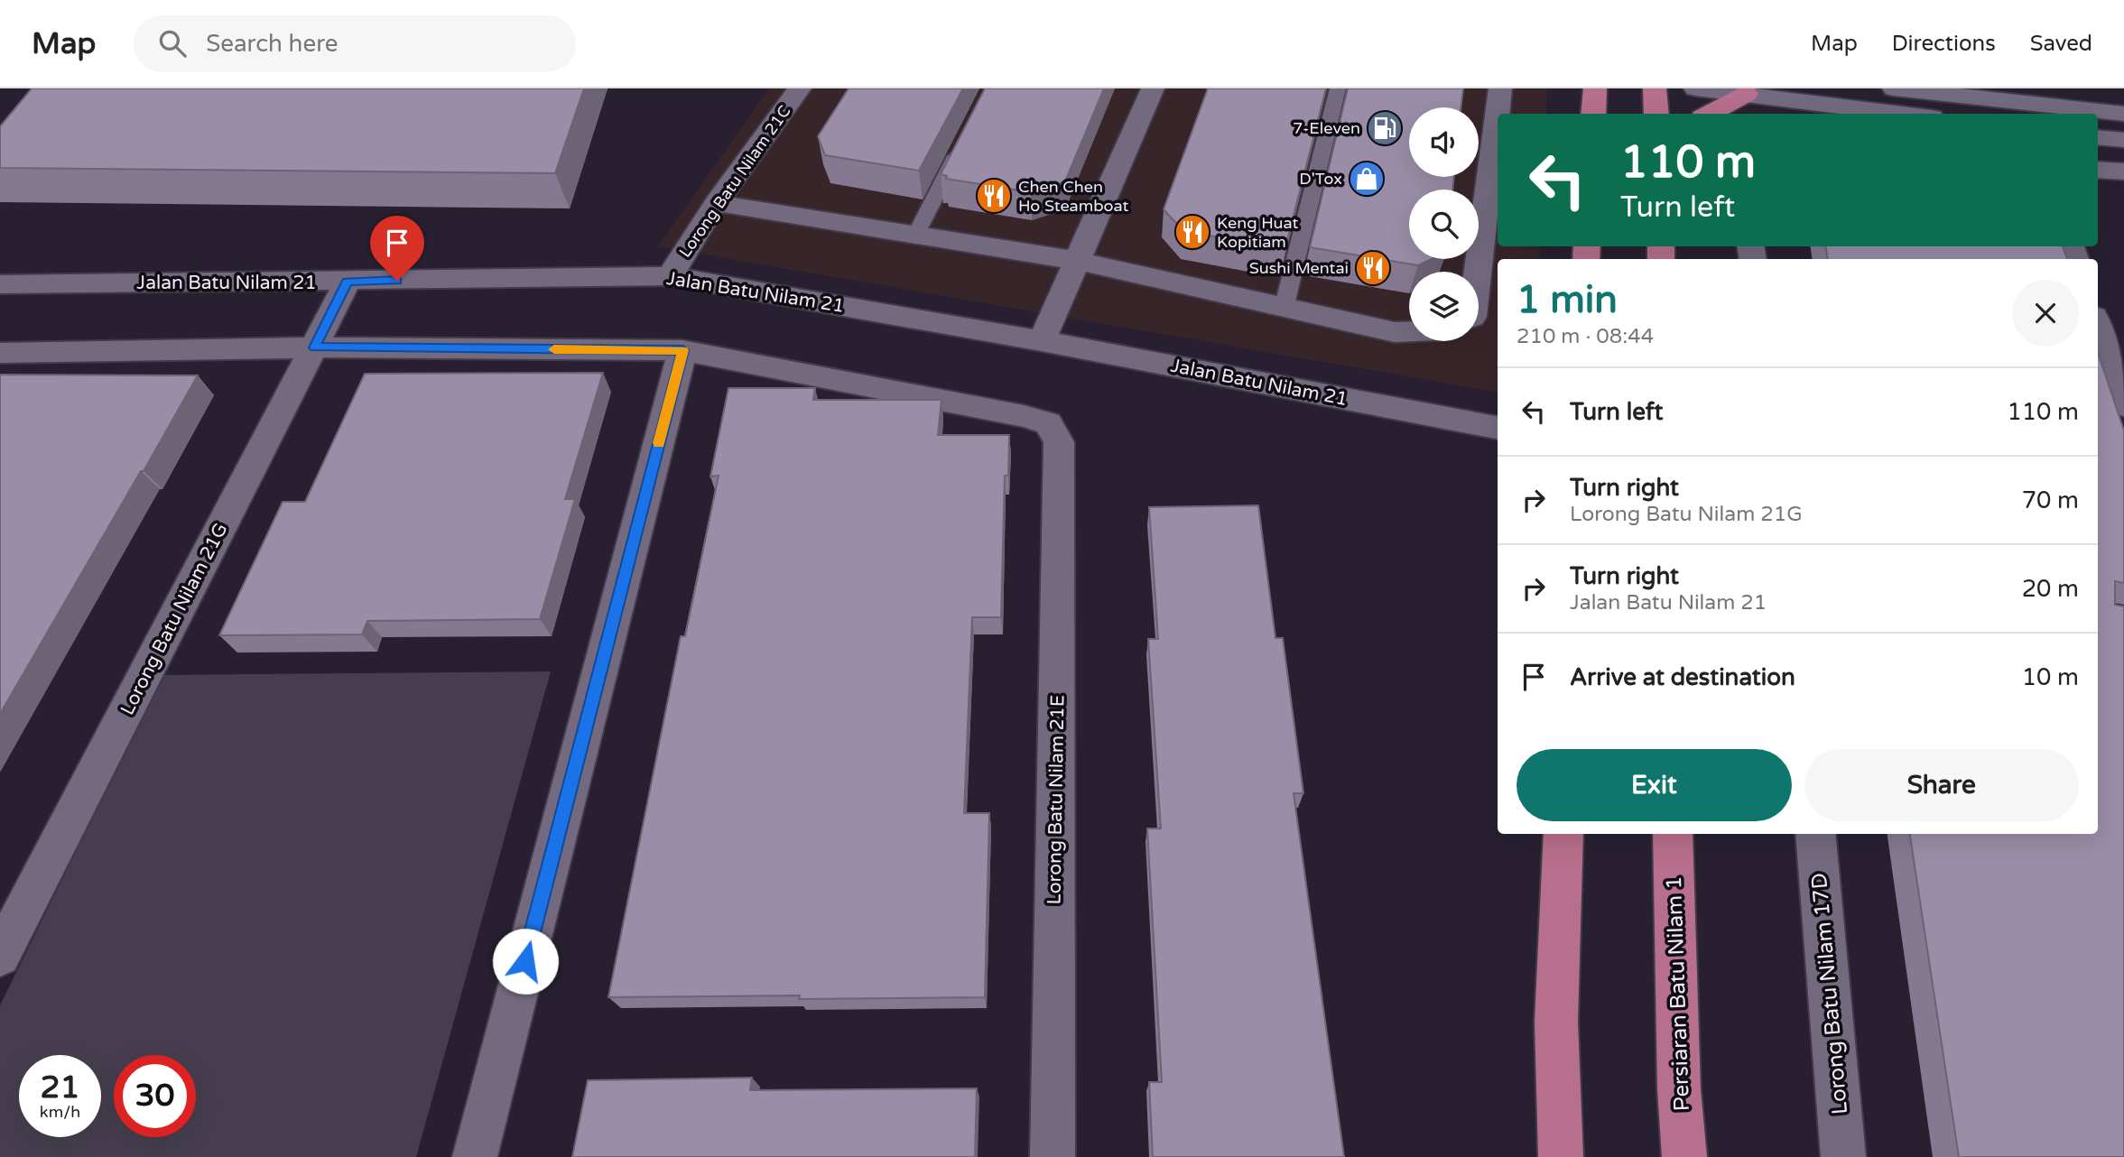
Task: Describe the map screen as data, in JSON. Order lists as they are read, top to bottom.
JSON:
{
  "streets": {
    "main road": ["Persiaran Batu Nilam 1"],
    "street": [
      "Lorong Batu Nilam 21C",
      "Jalan Batu Nilam 21",
      "Lorong Batu Nilam 21G",
      "Lorong Batu Nilam 21E",
      "Lorong Batu Nilam 17D"
    ]
  },
  "crossings": [
    ["Lorong Batu Nilam 21C", "Jalan Batu Nilam 21"],
    ["Jalan Batu Nilam 21", "Lorong Batu Nilam 21G"]
  ],
  "places": {
    "fuel station": ["7-Eleven"],
    "shop": ["D'Tox"],
    "restaurant": ["Chen Chen Ho Steamboat", "Keng Huat Kopitiam", "Sushi Mentai"]
  },
  "page": {
    "header": "Map",
    "search": "Search here",
    "nav": ["Map", "Directions", "Saved"],
    "turn": ["110 m", "Turn left"],
    "heading": ["1 min", "210 m · 08:44"],
    "list": [
      {
        "name": "Turn left",
        "value": "110 m"
      },
      {
        "name": "Turn right",
        "note": "Lorong Batu Nilam 21G",
        "value": "70 m"
      },
      {
        "name": "Turn right",
        "note": "Jalan Batu Nilam 21",
        "value": "20 m"
      },
      {
        "name": "Arrive at destination",
        "value": "10 m"
      }
    ],
    "buttons": ["Exit", "Share"],
    "speed": "21 km/h",
    "limit": "30"
  }
}
